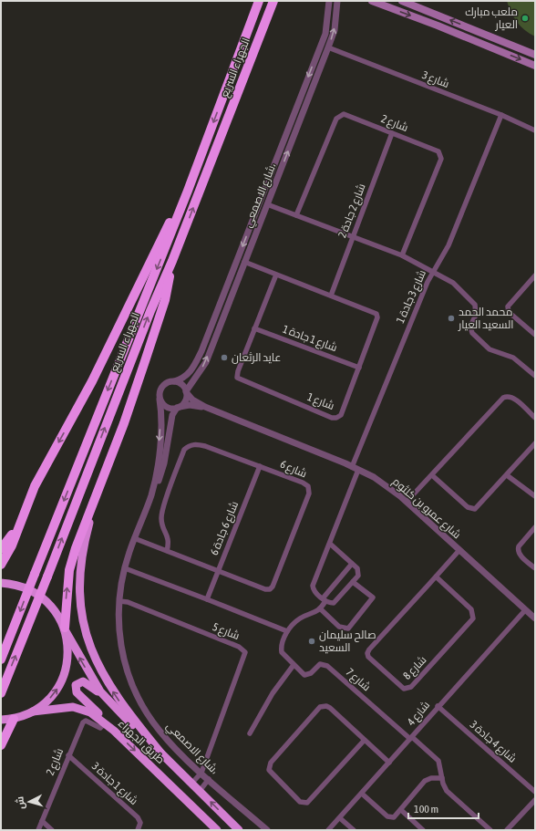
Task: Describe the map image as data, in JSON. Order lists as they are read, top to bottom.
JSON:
{
  "streets": {
    "highway": ["الجهراء السريع", "طريق الجهراء"],
    "street": [
      "شارع 3",
      "شارع 2",
      "شارع الاصمعي،",
      "شارع 2 جادة 2",
      "شارع 3 جادة 1",
      "شارع 1 جادة 1",
      "شارع 1",
      "شارع 6",
      "شارع عمرو بن كلثوم",
      "شارع 6 جادة 6",
      "شارع 5",
      "شارع 8",
      "شارع 7",
      "شارع 4",
      "شارع 4 جادة 3",
      "شارع 1 جادة 3"
    ]
  },
  "crossings": [
    ["شارع 3", "شارع الاصمعي،"],
    ["شارع 3", "شارع 3 جادة 1"],
    ["شارع 2", "شارع 2 جادة 2"],
    ["شارع 2", "طريق الجهراء"],
    ["شارع 2", "شارع 1 جادة 3"],
    ["شارع الاصمعي،", "شارع 1"],
    ["شارع الاصمعي،", "شارع 6"],
    ["شارع الاصمعي،", "شارع عمرو بن كلثوم"],
    ["شارع الاصمعي،", "شارع 5"],
    ["شارع 2 جادة 2", "شارع 1"],
    ["شارع 3 جادة 1", "شارع عمرو بن كلثوم"],
    ["شارع 1 جادة 1", "شارع 1"],
    ["شارع 6", "شارع 6 جادة 6"],
    ["شارع عمرو بن كلثوم", "شارع 8"],
    ["شارع عمرو بن كلثوم", "شارع 4"],
    ["شارع 7", "شارع 4"],
    ["شارع 4", "شارع 4 جادة 3"]
  ],
  "places": [
    "ملعب مبارك العيار",
    "محمد الحمد السعيد العيار",
    "عايد الرثعان",
    "صالح سليمان السعيد"
  ],
  "scale_bar": "100 m",
  "north": "left"
}
